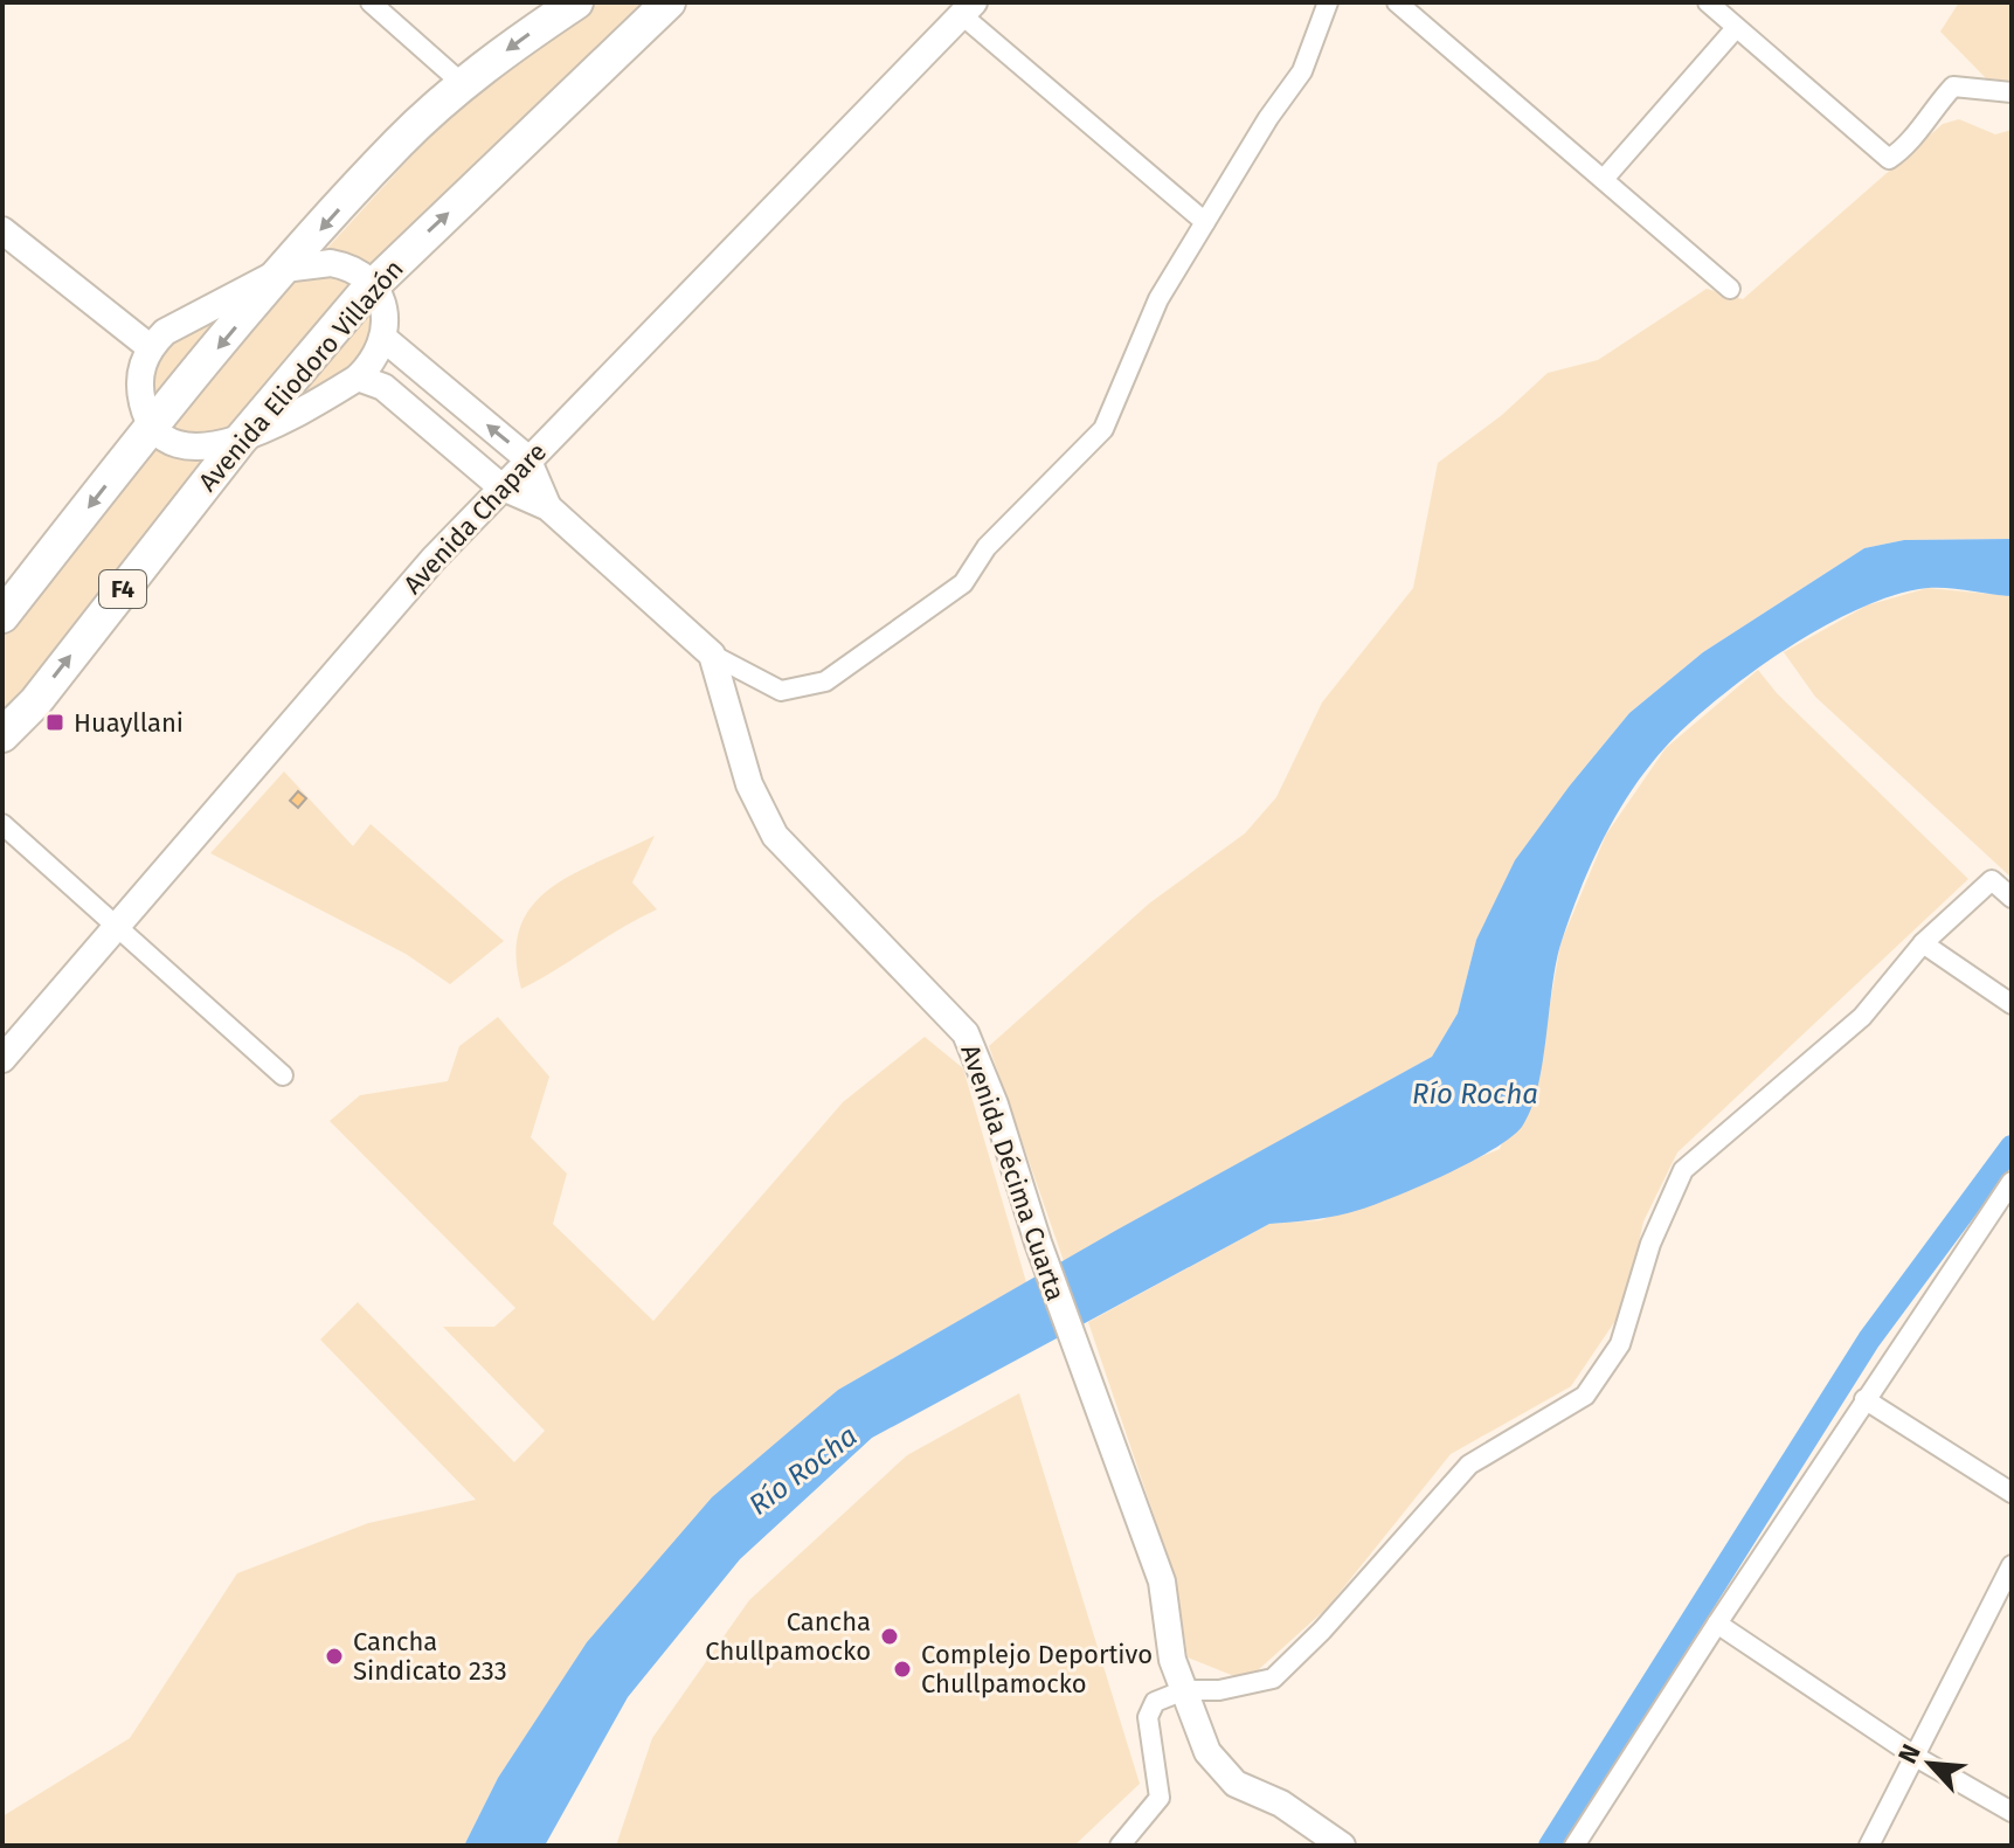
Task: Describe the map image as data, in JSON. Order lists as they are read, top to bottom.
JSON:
{
  "streets": {
    "highway": ["Avenida Eliodoro Villazón", "F4"],
    "main road": ["Avenida Chapare", "Avenida Décima Cuarta"]
  },
  "water": ["Río Rocha"],
  "places": {
    "transit": ["Huayllani"],
    "other": ["Cancha Chullpamocko", "Cancha Sindicato 233", "Complejo Deportivo Chullpamocko"]
  },
  "north": "top left"
}
